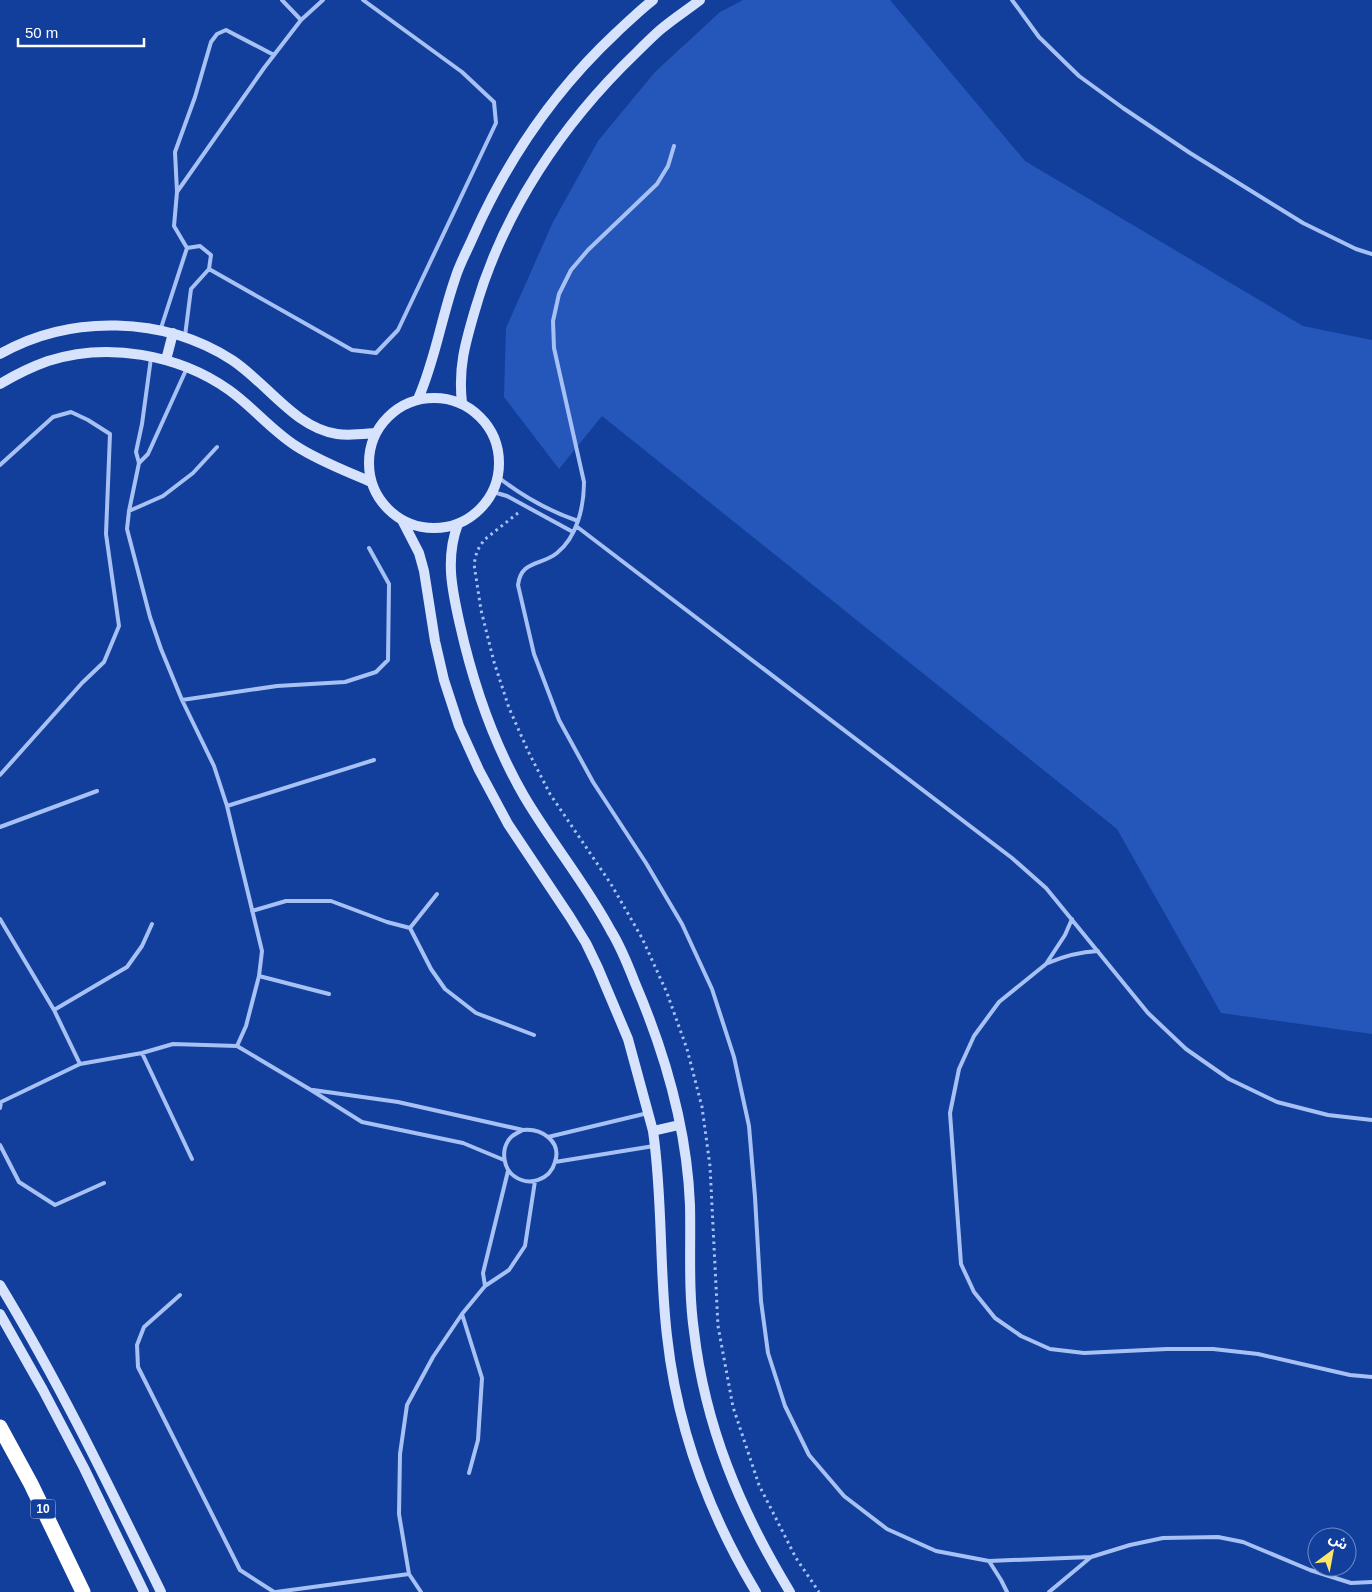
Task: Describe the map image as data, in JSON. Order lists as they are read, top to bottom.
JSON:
{
  "streets": {
    "highway": ["10"]
  },
  "scale_bar": "50 m",
  "north": "top right"
}
